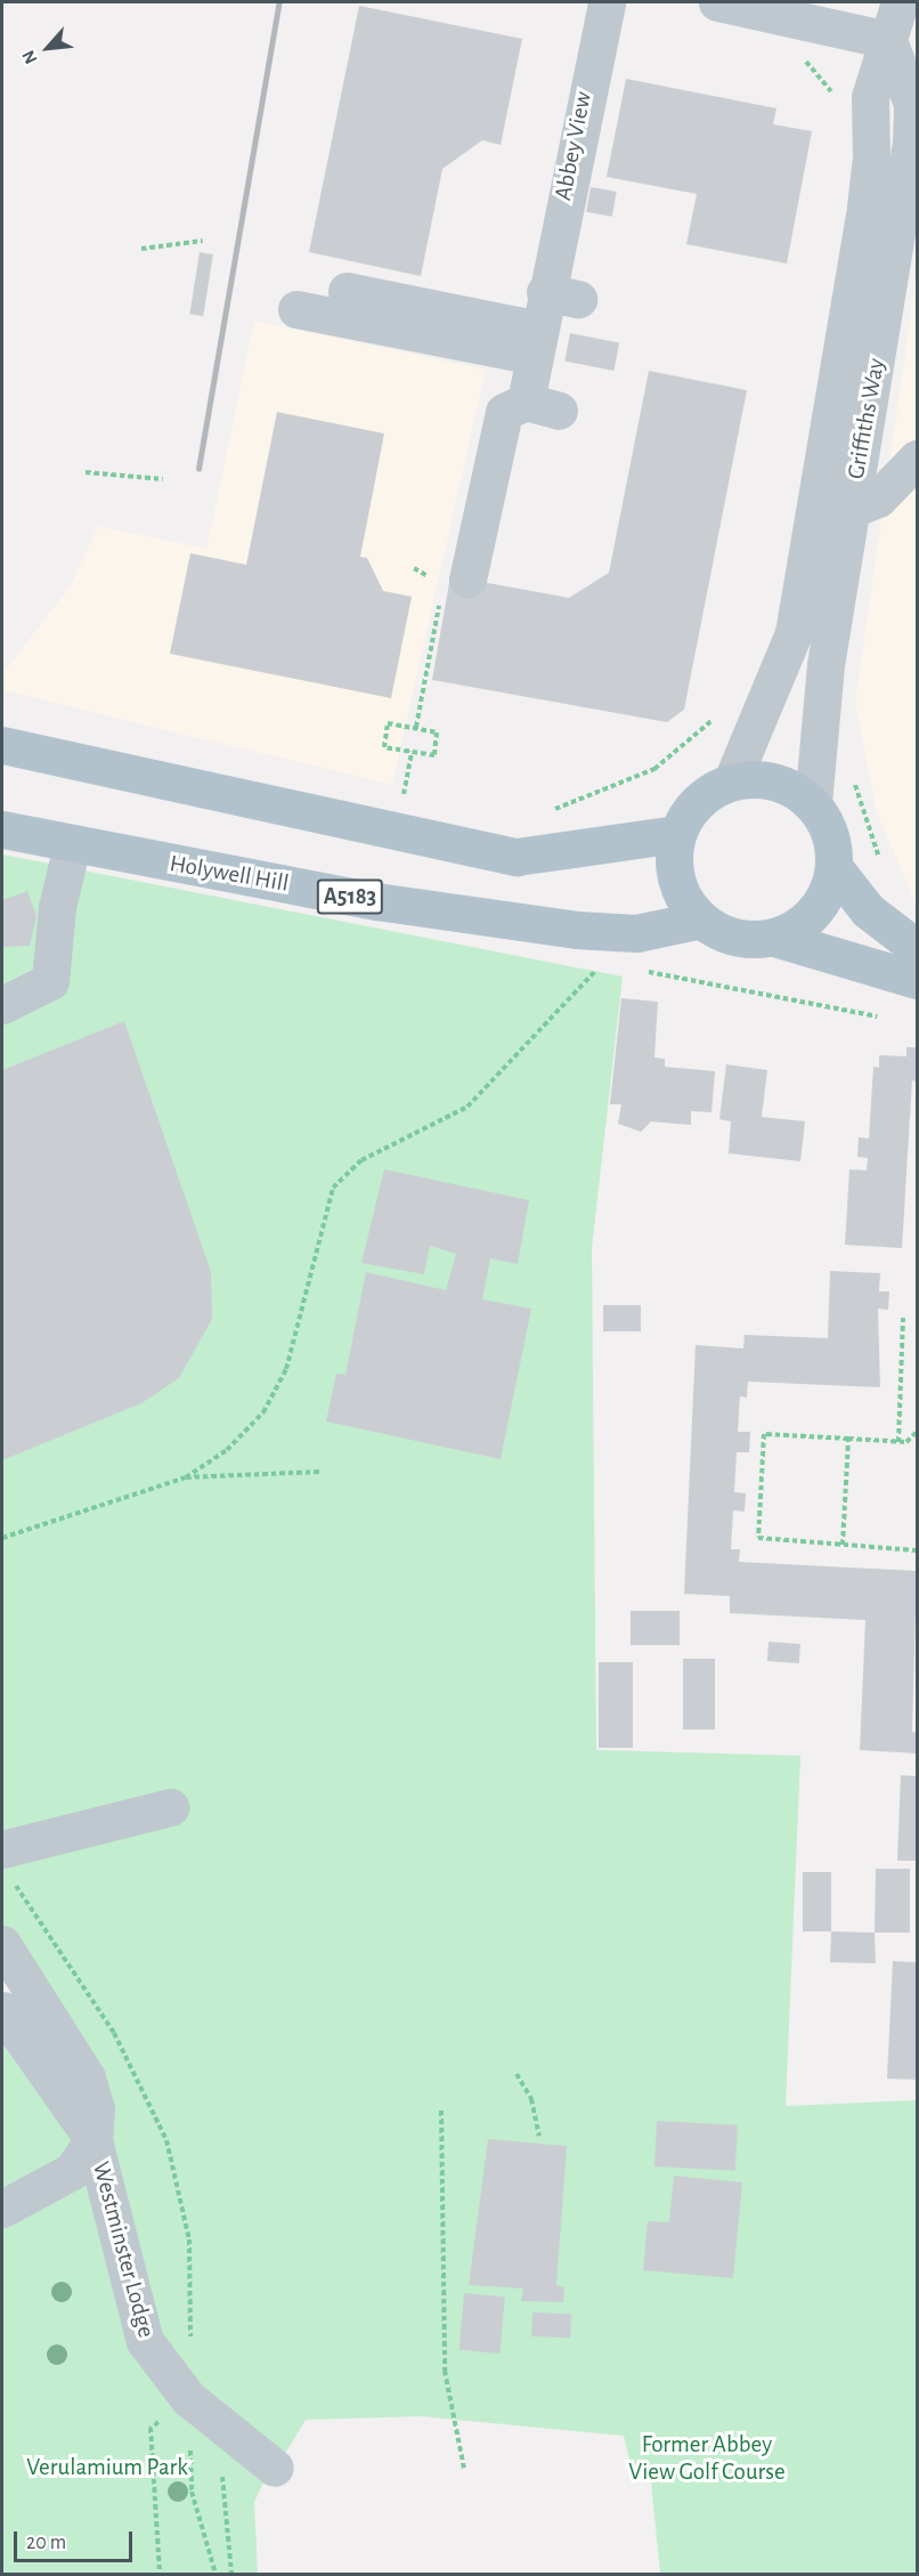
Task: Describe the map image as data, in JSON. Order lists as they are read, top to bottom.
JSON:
{
  "streets": {
    "main road": ["Holywell Hill", "A5183"],
    "street": ["Abbey View", "Griffiths Way", "Westminster Lodge"]
  },
  "crossings": [
    ["Griffiths Way", "Holywell Hill"]
  ],
  "parks": ["Former Abbey View Golf Course", "Verulamium Park"],
  "scale_bar": "20 m",
  "north": "bottom left"
}
